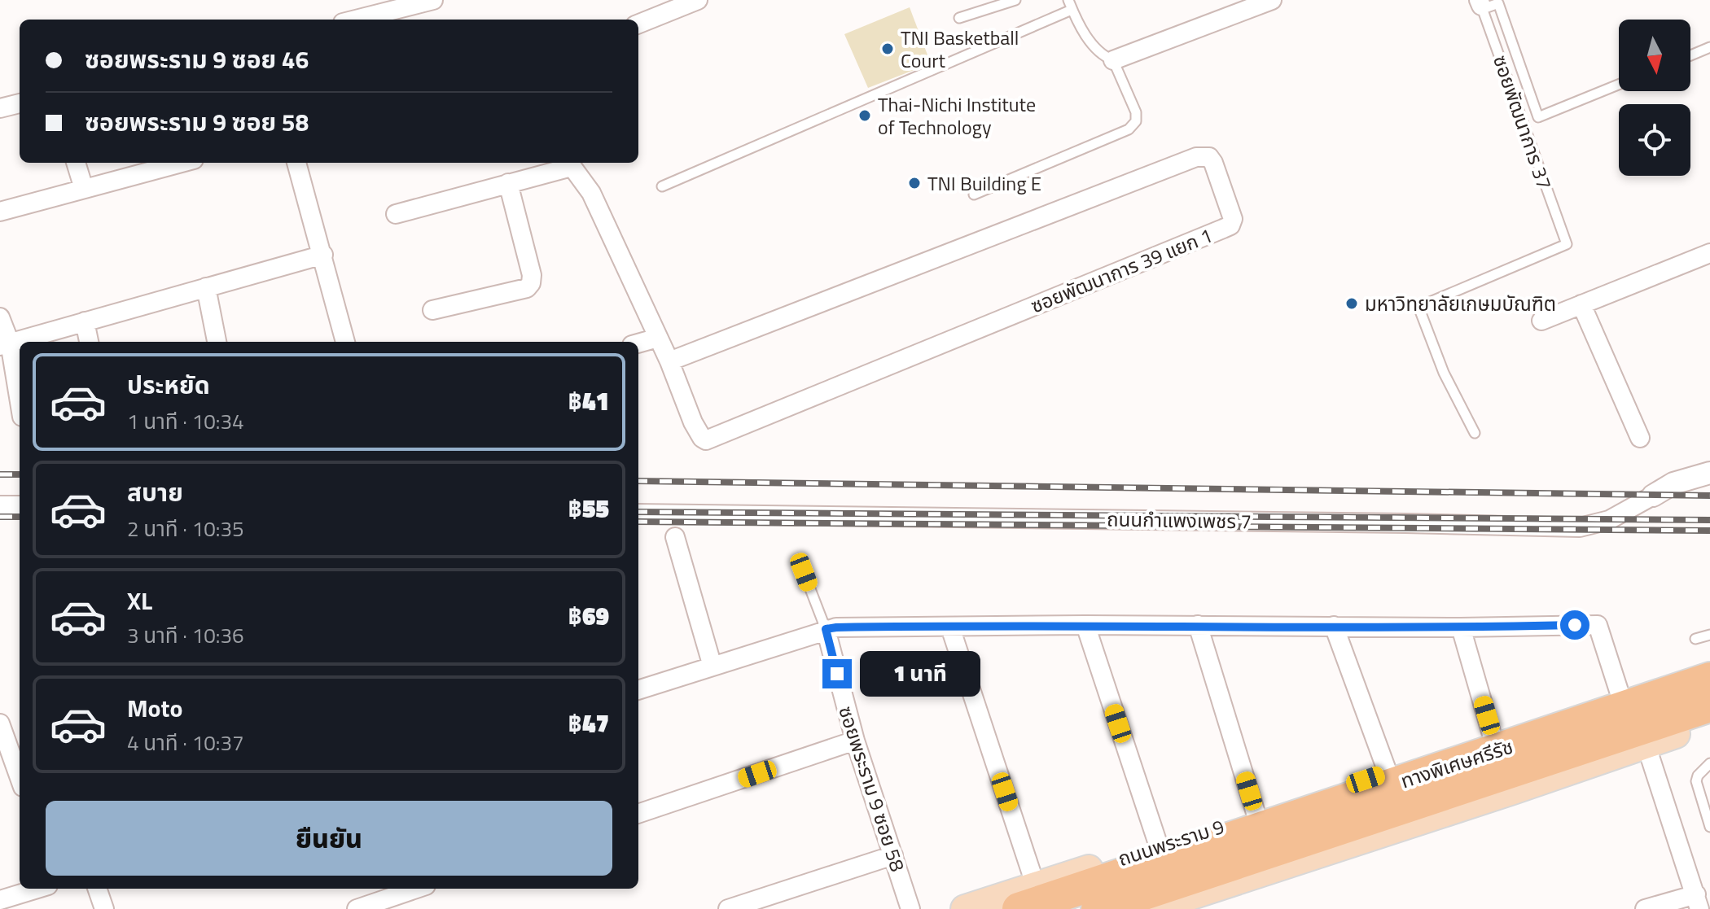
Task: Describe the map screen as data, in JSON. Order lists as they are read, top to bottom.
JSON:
{
  "streets": {
    "highway": ["ทางพิเศษศรีรัช"],
    "main road": ["ถนนพระราม 9"],
    "street": ["ซอยพัฒนาการ 39 แยก 1", "ถนนกำแพงเพชร 7", "ซอยพระราม 9 ซอย 58"],
    "lane": ["ซอยพัฒนาการ 37"]
  },
  "crossings": [
    ["ทางพิเศษศรีรัช", "ถนนพระราม 9"]
  ],
  "places": [
    "TNI Basketball Court",
    "Thai-Nichi Institute of Technology",
    "TNI Building E",
    "มหาวิทยาลัยเกษมบัณฑิต"
  ],
  "north": "bottom",
  "page": {
    "banner": ["ซอยพระราม 9 ซอย 46", "ซอยพระราม 9 ซอย 58"],
    "list": [
      {
        "name": "ประหยัด",
        "note": "1 นาที · 10:34",
        "value": "฿41"
      },
      {
        "name": "สบาย",
        "note": "2 นาที · 10:35",
        "value": "฿55"
      },
      {
        "name": "XL",
        "note": "3 นาที · 10:36",
        "value": "฿69"
      },
      {
        "name": "Moto",
        "note": "4 นาที · 10:37",
        "value": "฿47"
      }
    ],
    "bubble": "1 นาที",
    "buttons": "ยืนยัน"
  }
}
